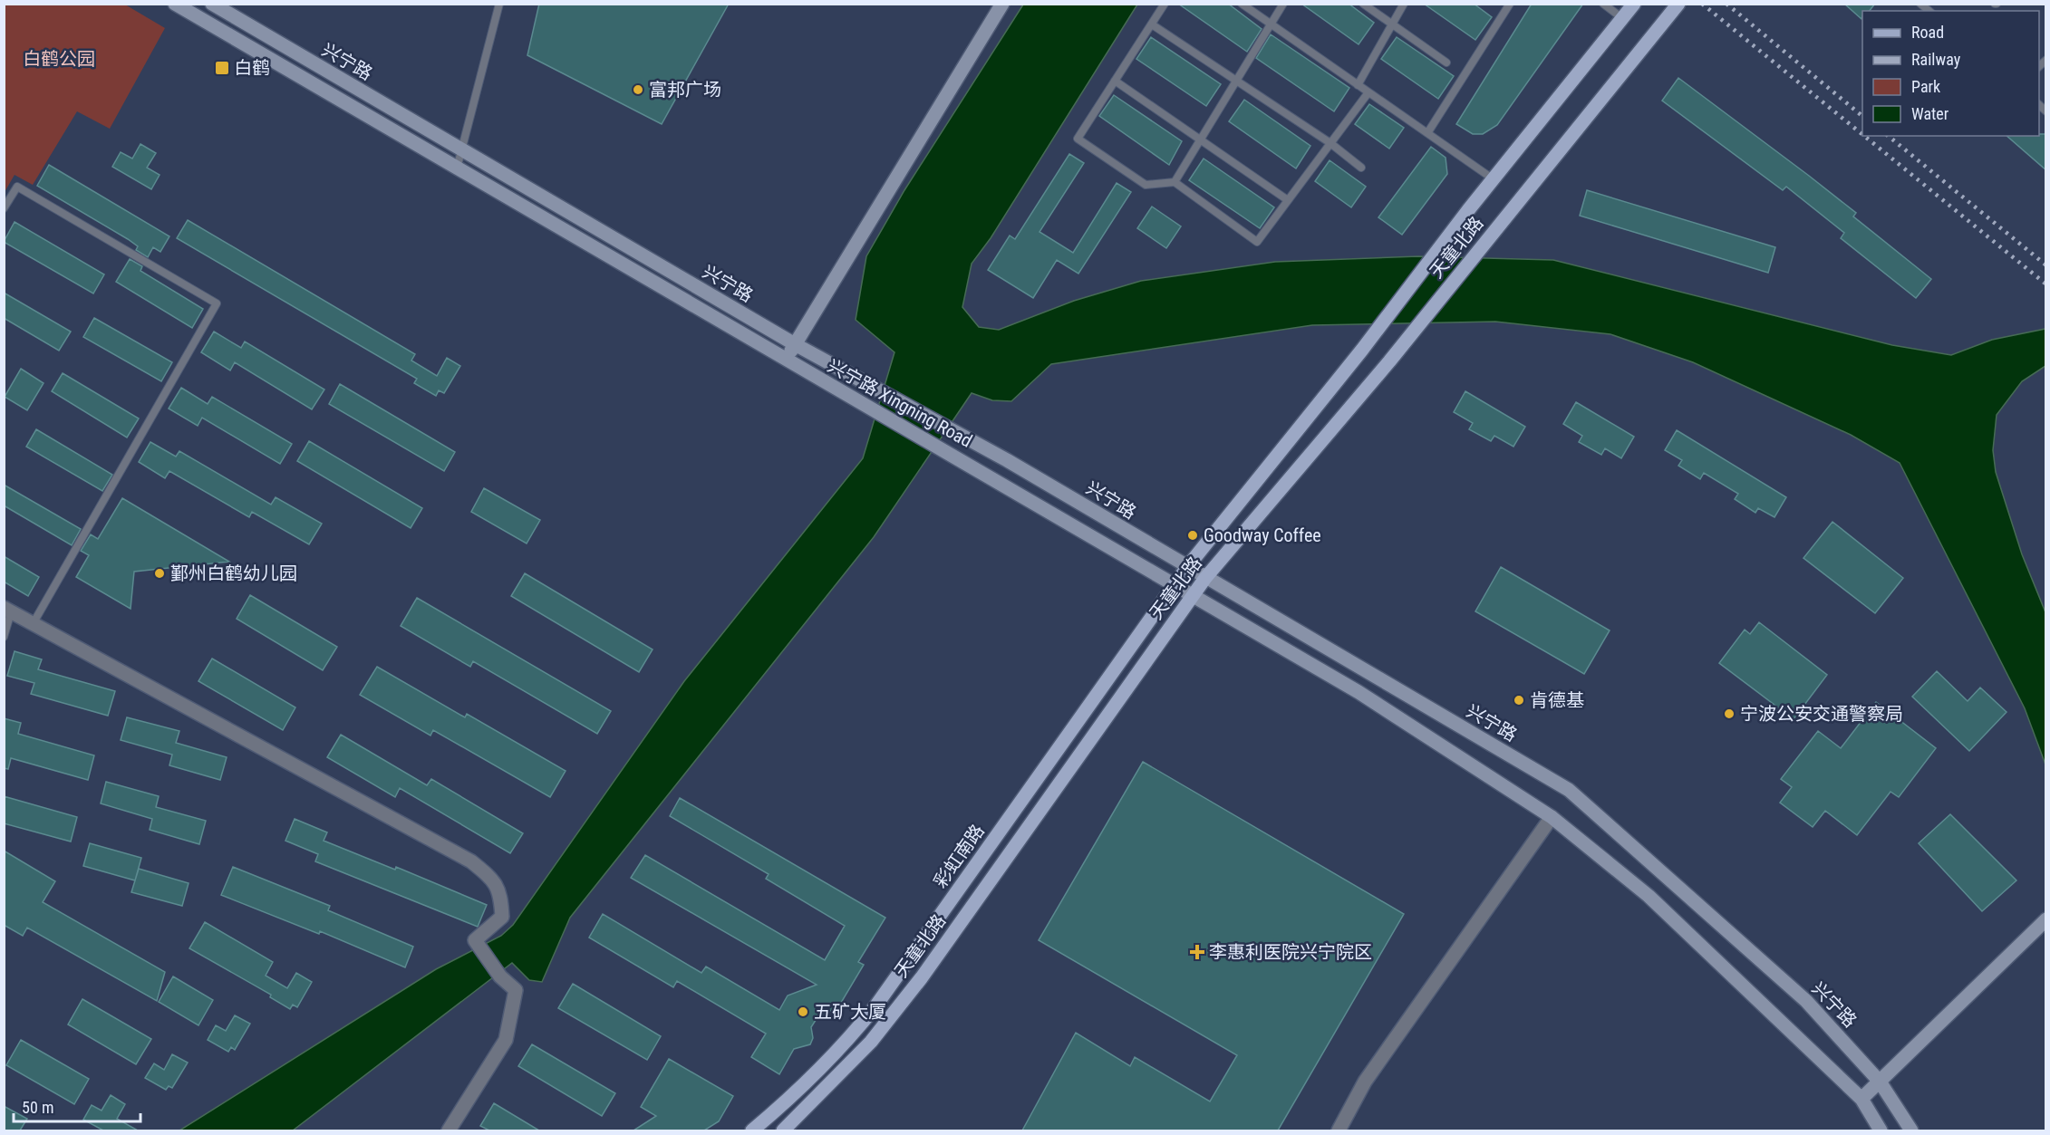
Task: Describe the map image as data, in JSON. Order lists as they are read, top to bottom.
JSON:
{
  "streets": {
    "main road": [
      "兴宁路",
      "天童北路",
      "兴宁路 Xingning Road",
      "彩虹南路"
    ]
  },
  "crossings": [
    ["兴宁路", "天童北路"],
    ["兴宁路", "兴宁路 Xingning Road"],
    ["天童北路", "兴宁路 Xingning Road"],
    ["天童北路", "彩虹南路"],
    ["兴宁路 Xingning Road", "彩虹南路"]
  ],
  "parks": ["白鹤公园"],
  "places": {
    "transit": ["白鹤"],
    "other": [
      "富邦广场",
      "Goodway Coffee",
      "鄞州白鹤幼儿园",
      "肯德基",
      "宁波公安交通警察局",
      "五矿大厦"
    ],
    "health": ["李惠利医院兴宁院区"]
  },
  "legend": [
    "Road",
    "Railway",
    "Park",
    "Water"
  ],
  "scale_bar": "50 m"
}
